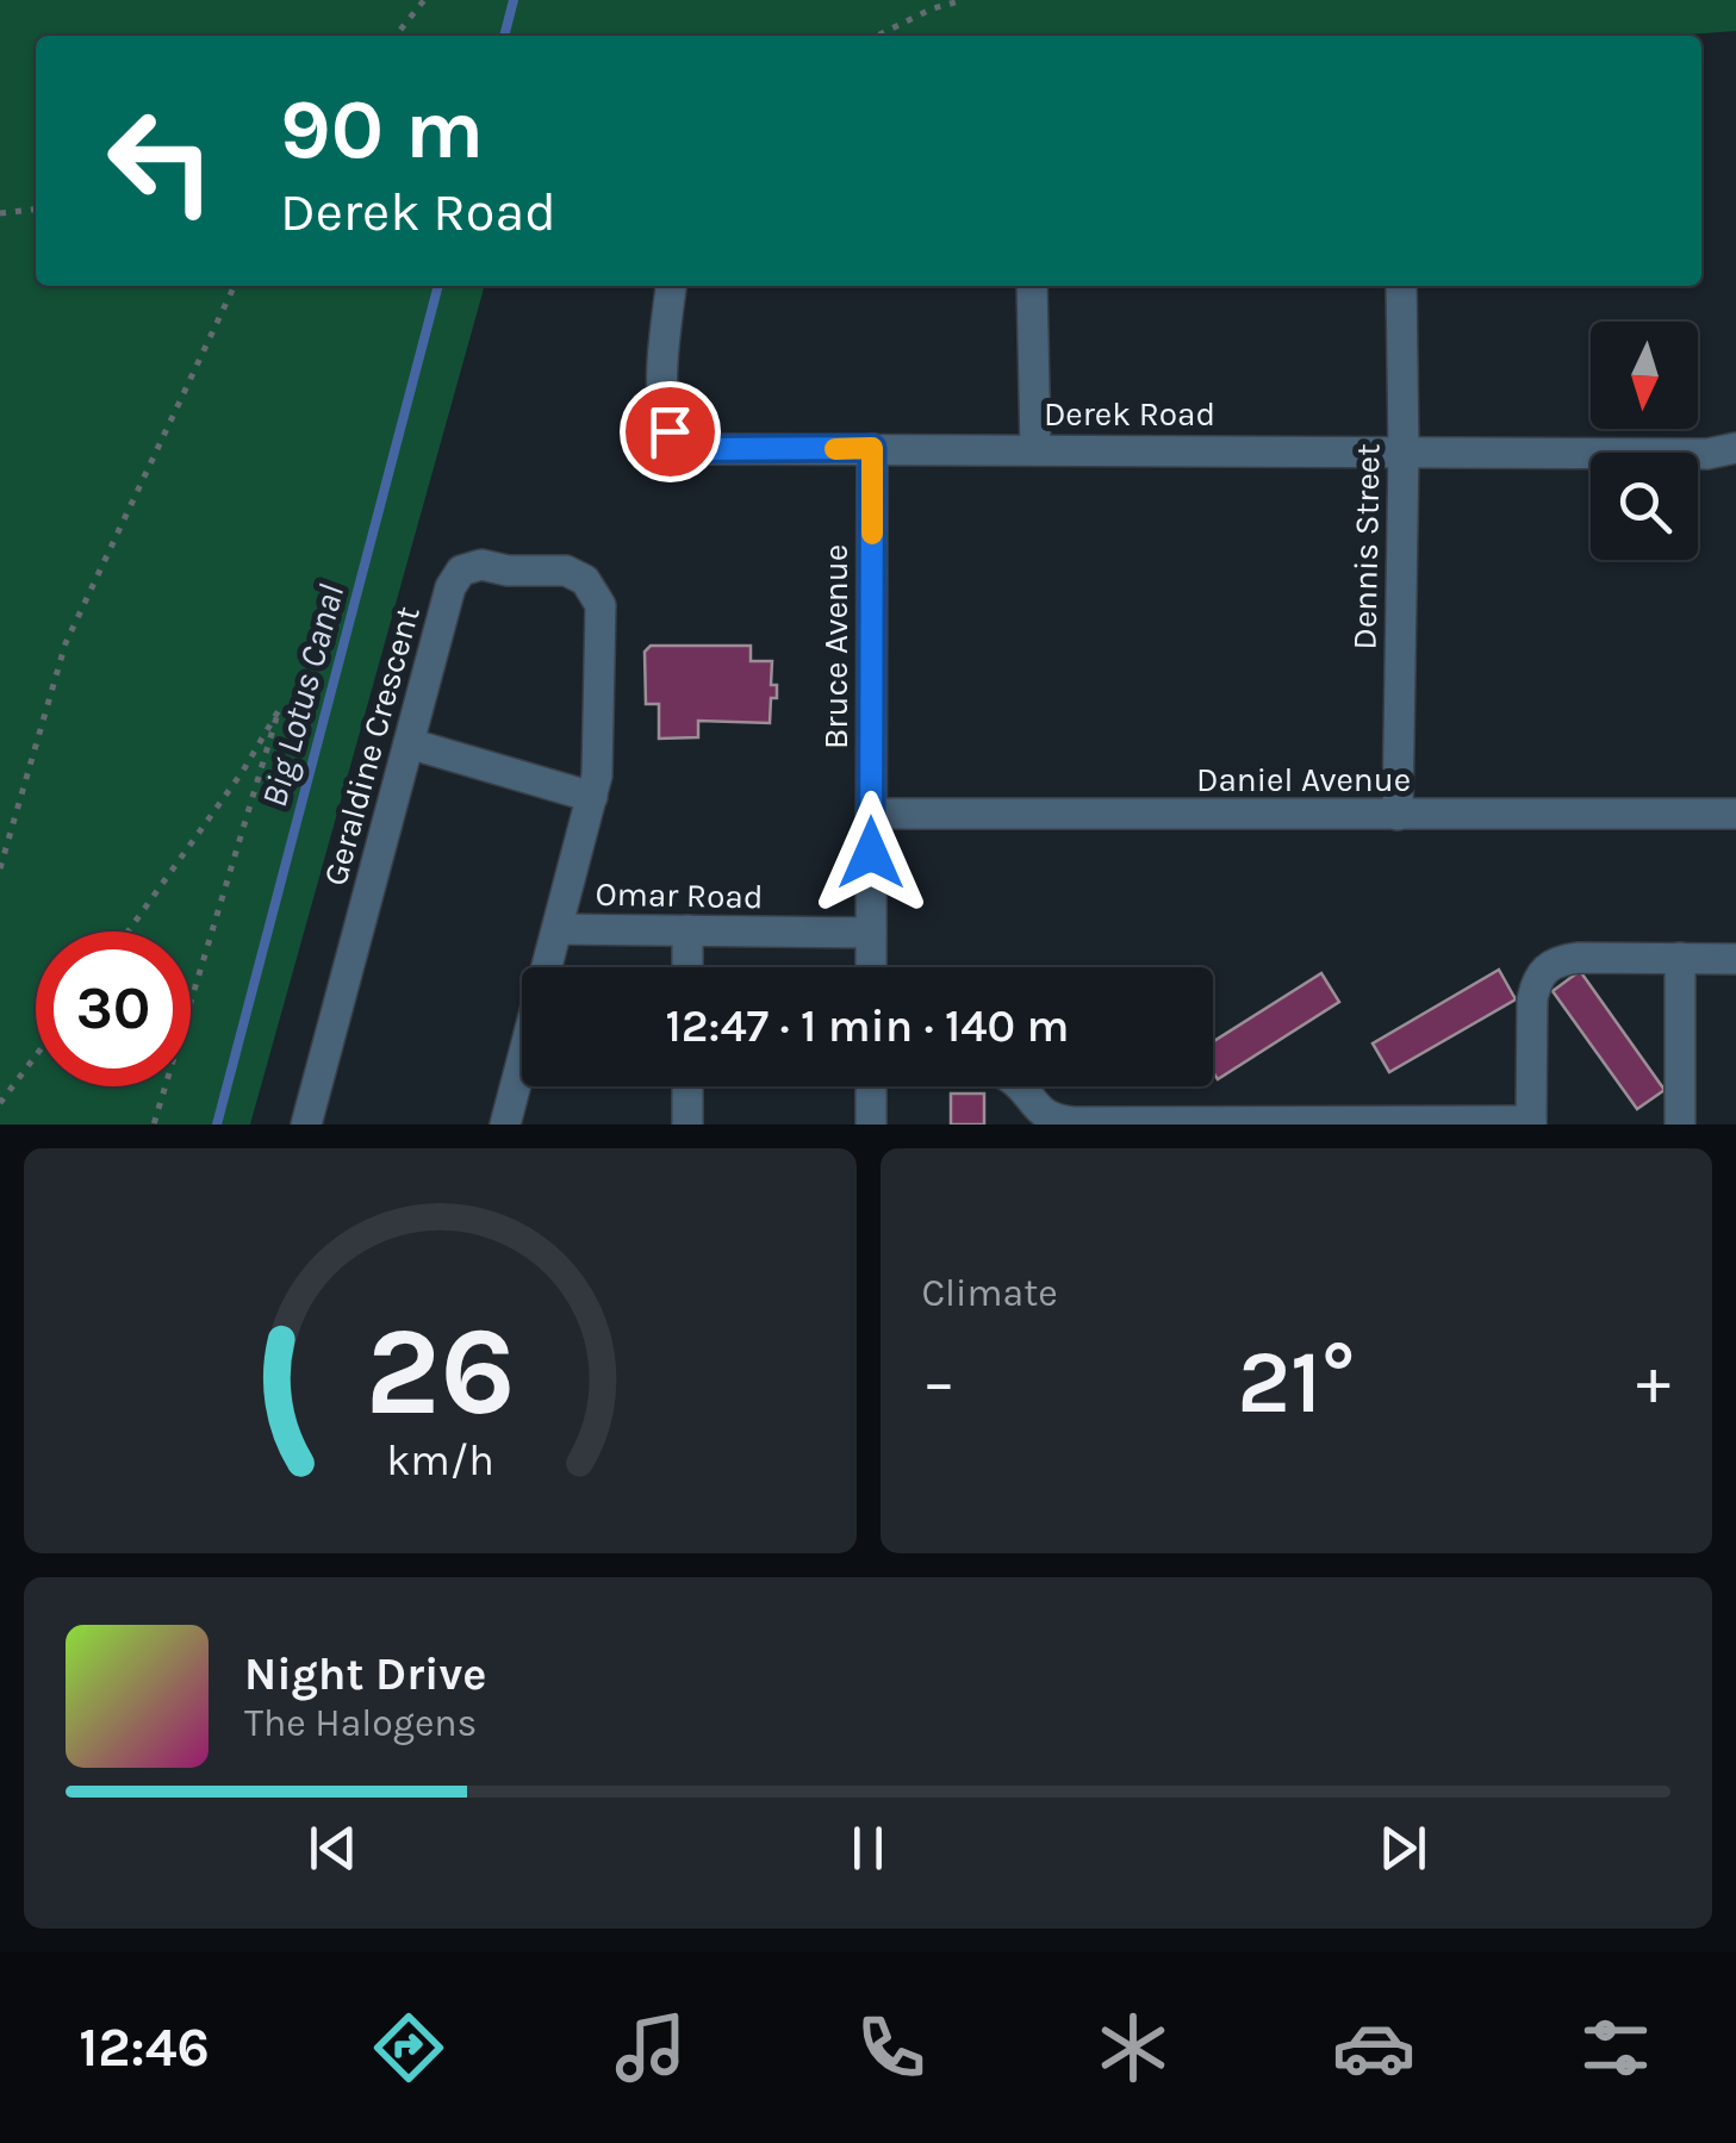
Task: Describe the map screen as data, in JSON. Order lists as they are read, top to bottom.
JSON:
{
  "streets": {
    "street": [
      "Derek Road",
      "Dennis Street",
      "Bruce Avenue",
      "Geraldine Crescent",
      "Daniel Avenue",
      "Omar Road"
    ]
  },
  "crossings": [
    ["Derek Road", "Dennis Street"],
    ["Derek Road", "Bruce Avenue"],
    ["Dennis Street", "Daniel Avenue"],
    ["Bruce Avenue", "Daniel Avenue"],
    ["Bruce Avenue", "Omar Road"],
    ["Geraldine Crescent", "Omar Road"]
  ],
  "water": ["Big Lotus Canal"],
  "north": "bottom",
  "page": {
    "turn": ["90 m", "Derek Road"],
    "limit": "30",
    "trip": "12:47 · 1 min · 140 m",
    "tile": "Climate",
    "heat": ["−", "21°", "+"],
    "song": ["Night Drive", "The Halogens"],
    "tabs": "12:46",
    "gauge": ["26", "km/h"]
  }
}
